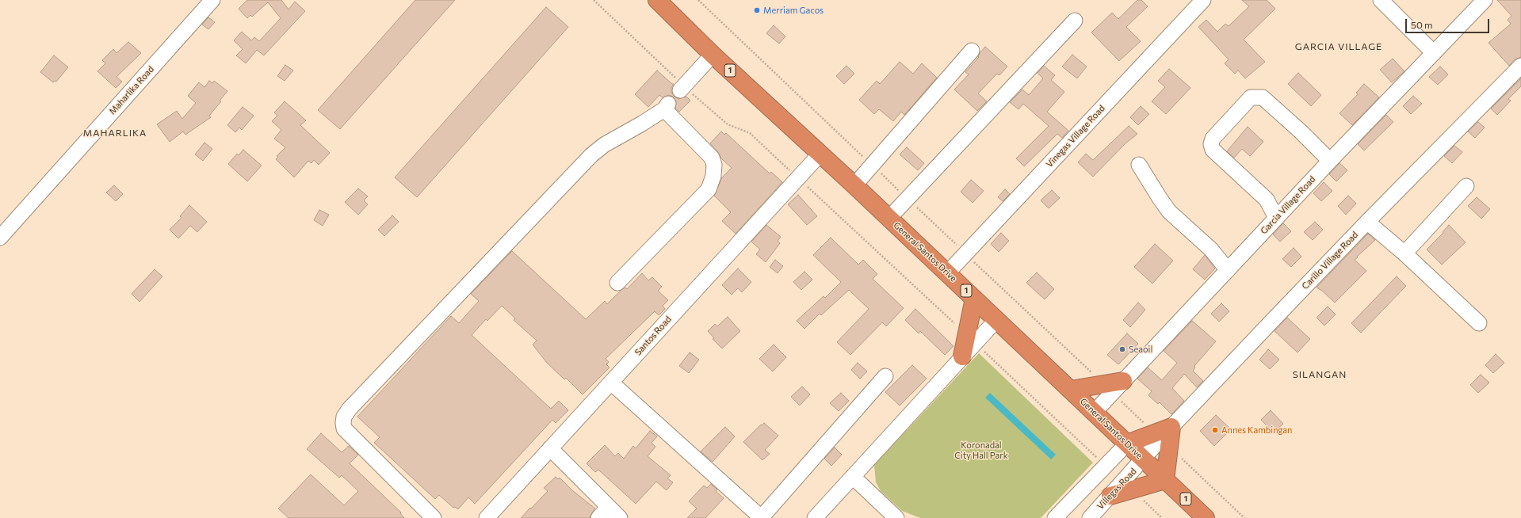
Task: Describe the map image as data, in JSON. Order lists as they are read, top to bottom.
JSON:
{
  "streets": {
    "highway": ["1", "General Santos Drive"],
    "street": [
      "Maharlika Road",
      "Vinegas Village Road",
      "Garcia Village Road",
      "Carillo Village Road",
      "Santos Road",
      "Villegas Road"
    ]
  },
  "crossings": [
    ["Vinegas Village Road", "General Santos Drive"],
    ["Garcia Village Road", "General Santos Drive"],
    ["General Santos Drive", "Carillo Village Road"],
    ["General Santos Drive", "Santos Road"],
    ["General Santos Drive", "Villegas Road"],
    ["Carillo Village Road", "Villegas Road"]
  ],
  "districts": ["GARCIA VILLAGE", "MAHARLIKA", "SILANGAN"],
  "parks": ["Koronadal City Hall Park"],
  "places": ["Merriam Gacos", "Seaoil", "Annes Kambingan"],
  "scale_bar": "50 m"
}
